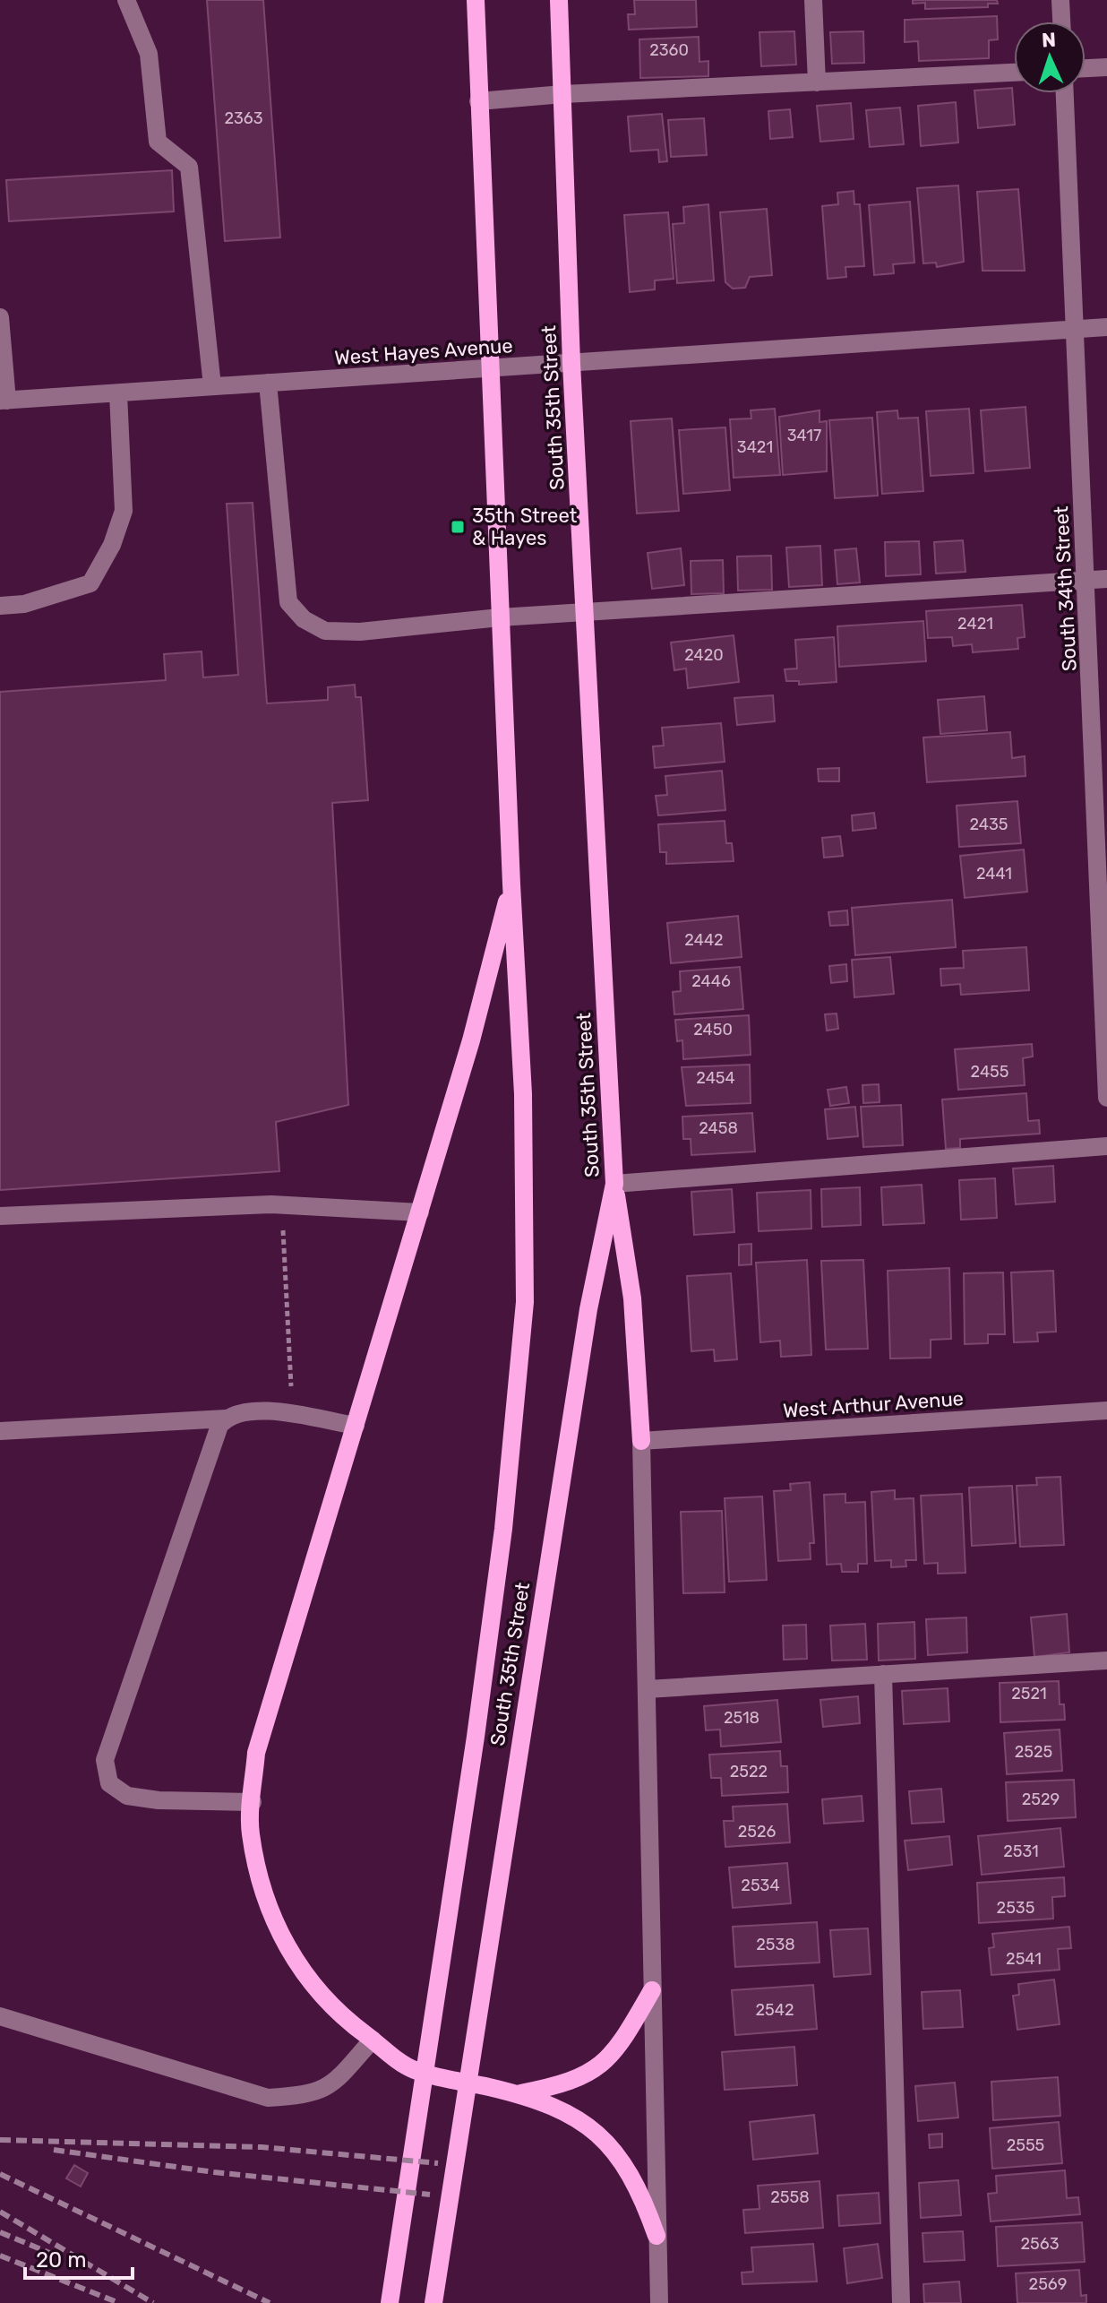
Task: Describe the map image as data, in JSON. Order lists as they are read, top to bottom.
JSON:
{
  "streets": {
    "main road": ["South 35th Street"],
    "street": ["West Hayes Avenue", "South 34th Street", "West Arthur Avenue"]
  },
  "crossings": [
    ["West Hayes Avenue", "South 35th Street"],
    ["West Hayes Avenue", "South 34th Street"]
  ],
  "places": {
    "transit": ["35th Street & Hayes"]
  },
  "house_numbers": [
    "2360",
    "2363",
    "3417",
    "3421",
    "2421",
    "2420",
    "2435",
    "2441",
    "2442",
    "2446",
    "2450",
    "2455",
    "2454",
    "2458",
    "2521",
    "2518",
    "2525",
    "2522",
    "2529",
    "2526",
    "2531",
    "2534",
    "2535",
    "2538",
    "2541",
    "2542",
    "2555",
    "2558",
    "2563",
    "2569"
  ],
  "scale_bar": "20 m",
  "north": "top"
}
